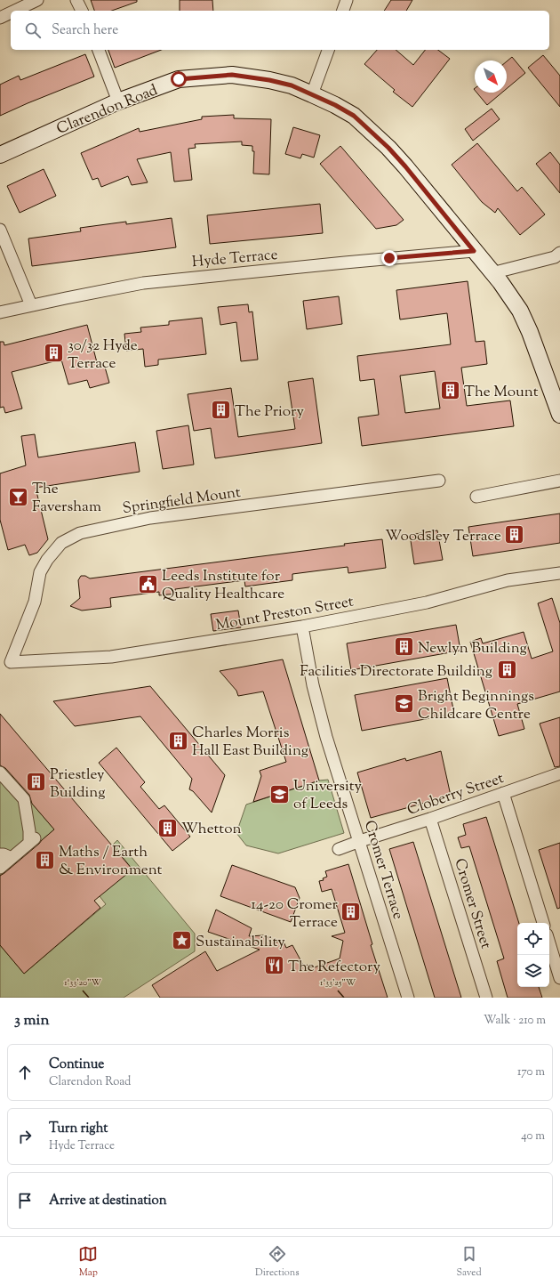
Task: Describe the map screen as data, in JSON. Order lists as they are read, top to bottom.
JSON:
{
  "streets": {
    "street": [
      "Clarendon Road",
      "Hyde Terrace",
      "Springfield Mount",
      "Mount Preston Street",
      "Cloberry Street",
      "Cromer Terrace",
      "Cromer Street"
    ]
  },
  "crossings": [
    ["Clarendon Road", "Hyde Terrace"],
    ["Springfield Mount", "Mount Preston Street"],
    ["Mount Preston Street", "Cromer Terrace"],
    ["Cloberry Street", "Cromer Terrace"],
    ["Cloberry Street", "Cromer Street"]
  ],
  "places": {
    "building": [
      "30/32 Hyde Terrace",
      "The Mount",
      "The Priory",
      "Woodsley Terrace",
      "Newlyn Building",
      "Facilities Directorate Building",
      "Charles Morris Hall East Building",
      "Priestley Building",
      "Whetton",
      "Maths / Earth & Environment",
      "14-20 Cromer Terrace"
    ],
    "bar": ["The Faversham"],
    "public building": ["Leeds Institute for Quality Healthcare"],
    "school or university": ["Bright Beginnings Childcare Centre", "University of Leeds"],
    "place": ["Sustainability"],
    "restaurant": ["The Refectory"]
  },
  "north": "bottom right",
  "page": {
    "search": "Search here",
    "heading": ["3 min", "Walk · 210 m"],
    "list": [
      ["Continue", "Clarendon Road", "170 m"],
      ["Turn right", "Hyde Terrace", "40 m"],
      "Arrive at destination"
    ],
    "nav": ["Map", "Directions", "Saved"]
  },
  "coordinates": ["1°33'20\"W", "1°33'25\"W"]
}
